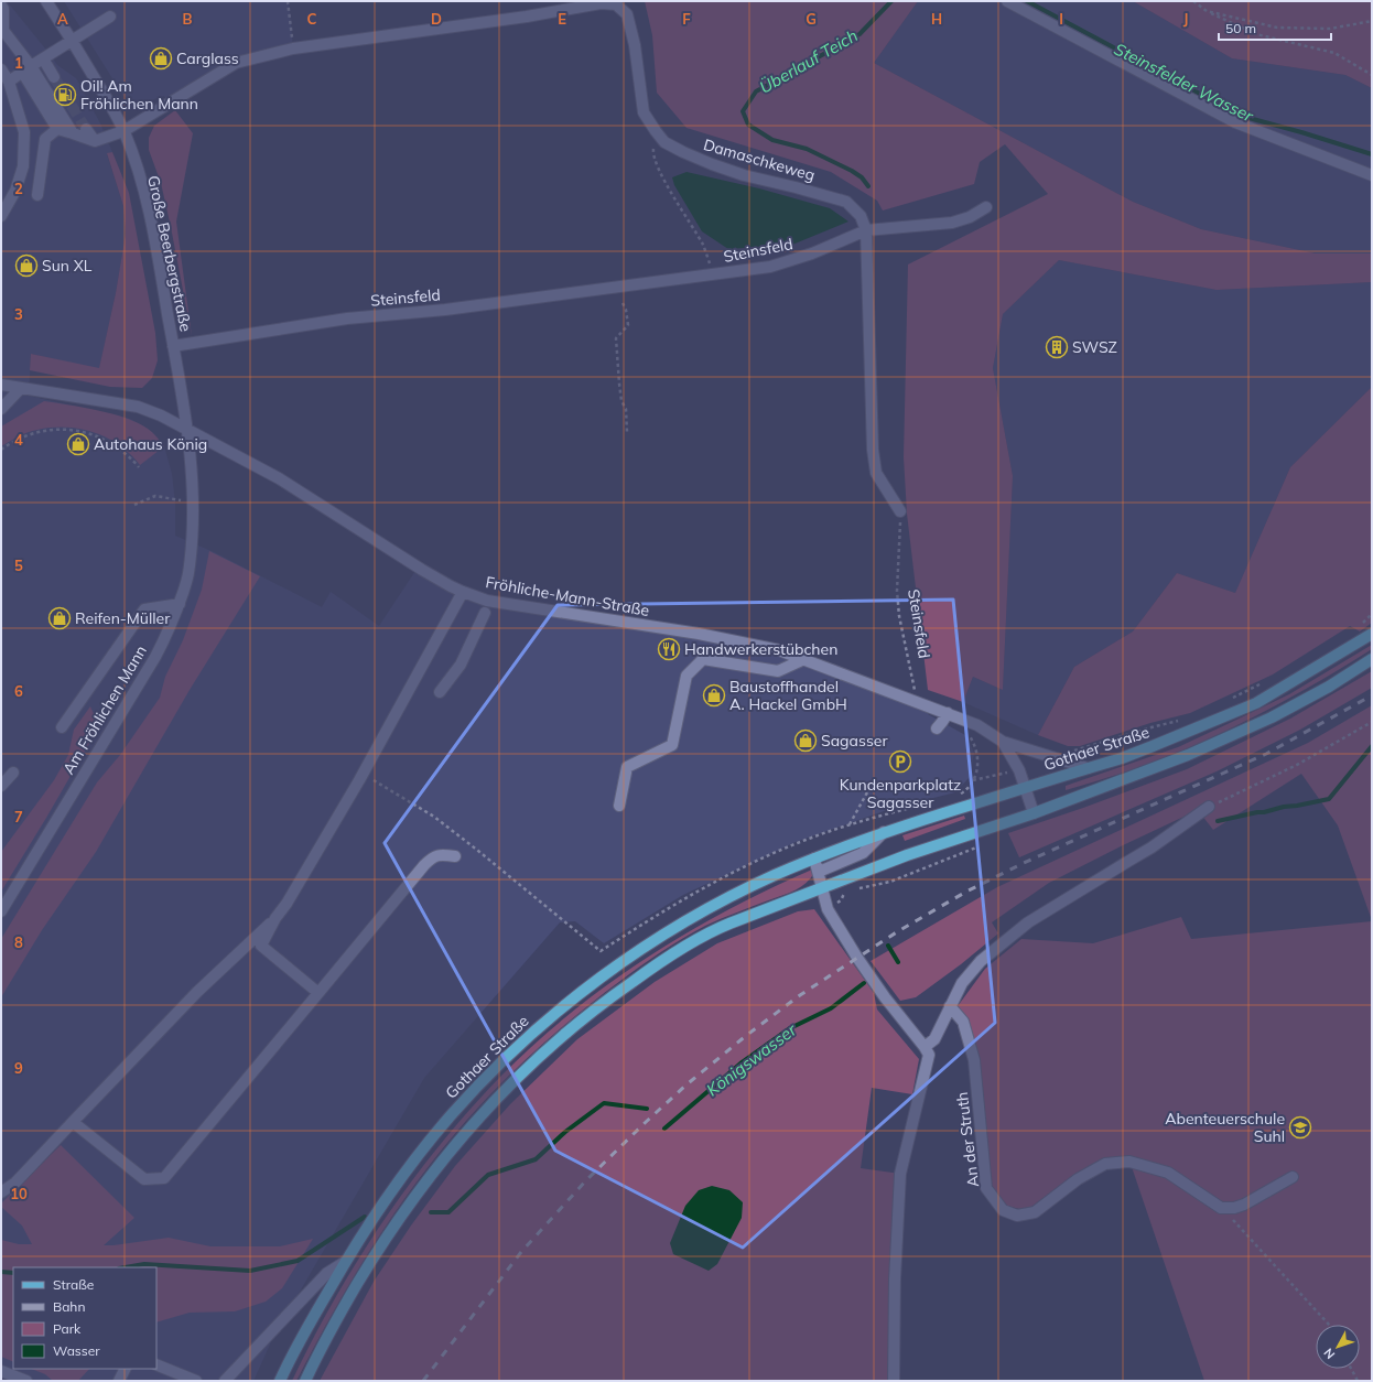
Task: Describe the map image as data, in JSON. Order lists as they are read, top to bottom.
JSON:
{
  "streets": {
    "main road": ["Gothaer Straße"],
    "street": [
      "Damaschkeweg",
      "Steinsfeld",
      "Große Beerbergstraße",
      "Fröhliche-Mann-Straße",
      "Am Fröhlichen Mann",
      "An der Struth"
    ]
  },
  "crossings": [
    ["Damaschkeweg", "Steinsfeld"],
    ["Damaschkeweg", "Große Beerbergstraße"],
    ["Steinsfeld", "Große Beerbergstraße"],
    ["Steinsfeld", "Fröhliche-Mann-Straße"],
    ["Große Beerbergstraße", "Fröhliche-Mann-Straße"],
    ["Große Beerbergstraße", "Am Fröhlichen Mann"],
    ["Fröhliche-Mann-Straße", "Am Fröhlichen Mann"],
    ["Fröhliche-Mann-Straße", "Gothaer Straße"]
  ],
  "water": ["Überlauf Teich", "Steinsfelder Wasser", "Königswasser"],
  "places": {
    "shop": [
      "Carglass",
      "Sun XL",
      "Autohaus König",
      "Reifen-Müller",
      "Baustoffhandel A. Hackel GmbH",
      "Sagasser"
    ],
    "fuel station": ["Oil! Am Fröhlichen Mann"],
    "building": ["SWSZ"],
    "restaurant": ["Handwerkerstübchen"],
    "parking": ["Kundenparkplatz Sagasser"],
    "school or university": ["Abenteuerschule Suhl"]
  },
  "legend": [
    "Straße",
    "Bahn",
    "Park",
    "Wasser"
  ],
  "scale_bar": "50 m",
  "north": "bottom left",
  "grid": {
    "columns": [
      "A",
      "B",
      "C",
      "D",
      "E",
      "F",
      "G",
      "H",
      "I",
      "J"
    ],
    "rows": [
      "1",
      "2",
      "3",
      "4",
      "5",
      "6",
      "7",
      "8",
      "9",
      "10"
    ]
  }
}
